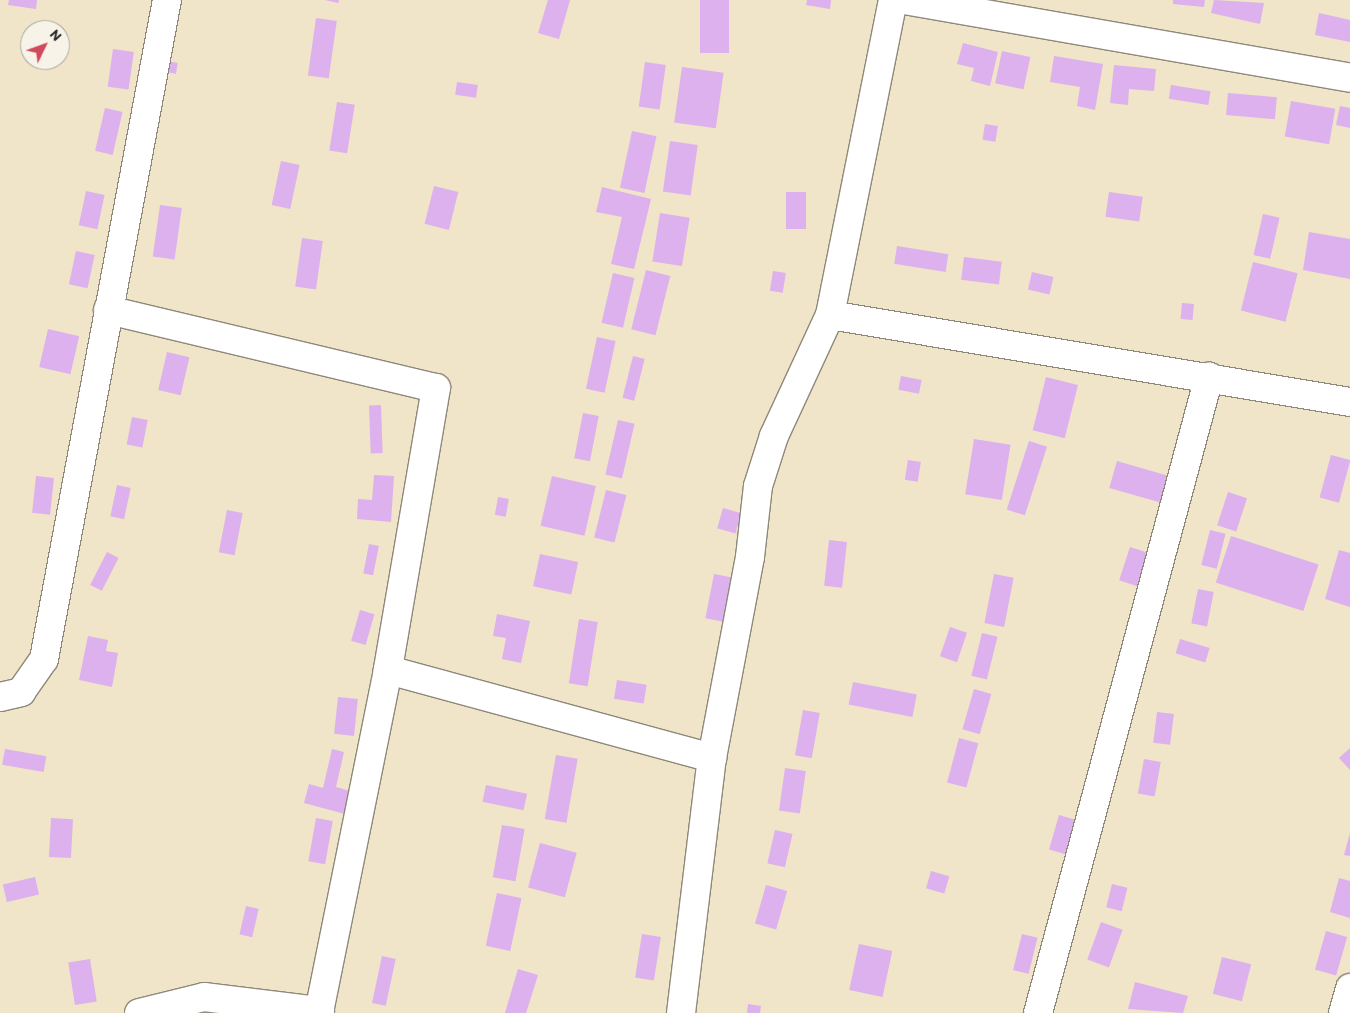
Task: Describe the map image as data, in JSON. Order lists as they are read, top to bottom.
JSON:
{
  "north": "top right"
}
